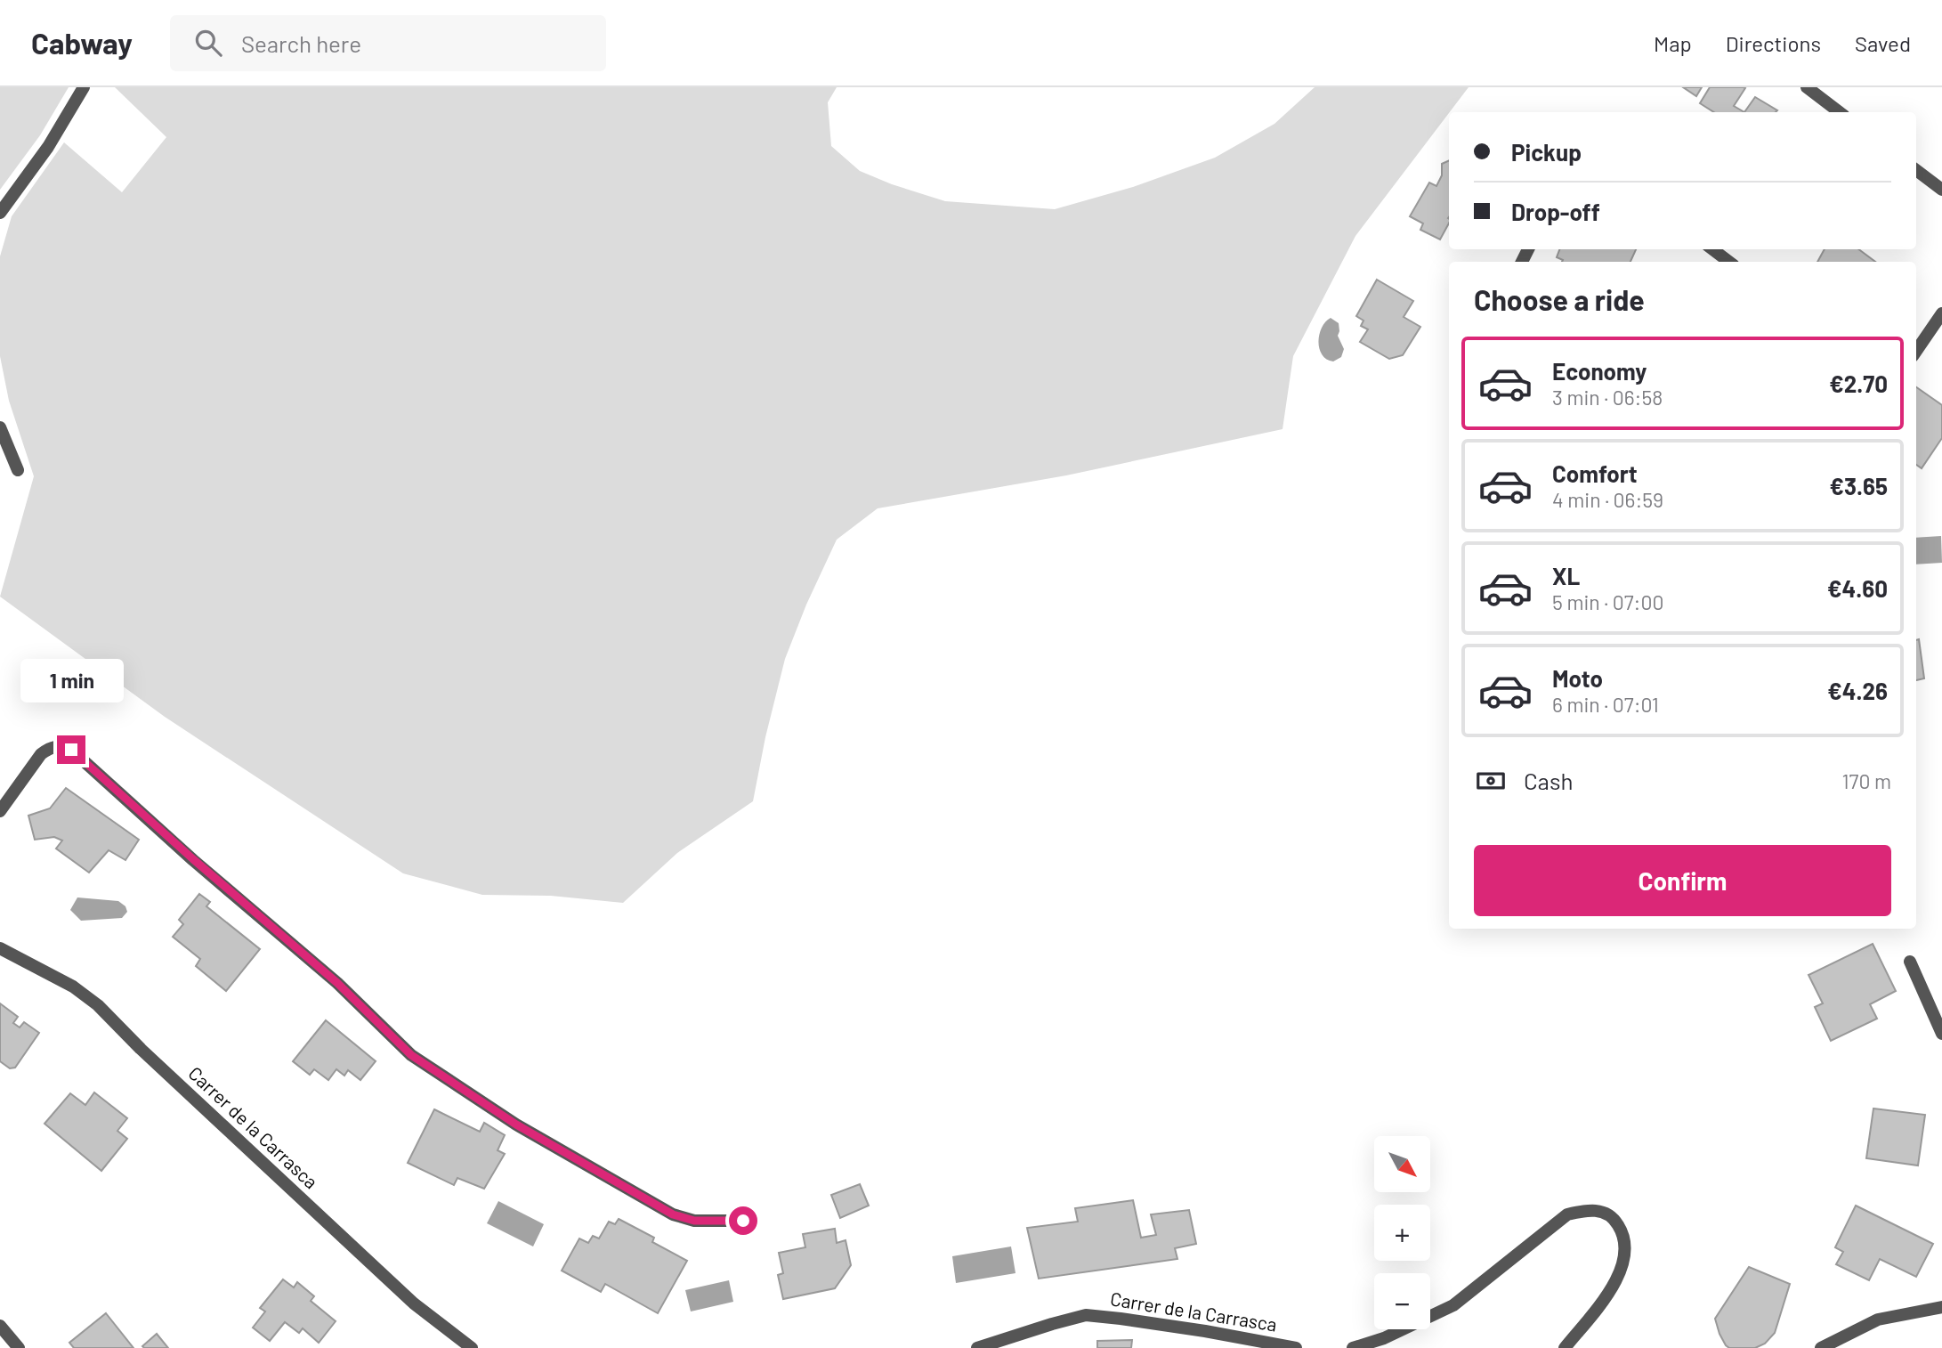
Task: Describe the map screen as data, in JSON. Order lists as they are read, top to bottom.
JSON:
{
  "streets": {
    "street": ["Carrer de la Carrasca"]
  },
  "north": "bottom right",
  "page": {
    "header": "Cabway",
    "search": "Search here",
    "nav": ["Map", "Directions", "Saved"],
    "banner": ["Pickup", "Drop-off"],
    "heading": "Choose a ride",
    "list": [
      {
        "name": "Economy",
        "note": "3 min · 06:58",
        "value": "€2.70"
      },
      {
        "name": "Comfort",
        "note": "4 min · 06:59",
        "value": "€3.65"
      },
      {
        "name": "XL",
        "note": "5 min · 07:00",
        "value": "€4.60"
      },
      {
        "name": "Moto",
        "note": "6 min · 07:01",
        "value": "€4.26"
      }
    ],
    "bubble": "1 min",
    "pay": ["Cash", "170 m"],
    "buttons": "Confirm",
    "map_buttons": ["+", "−"]
  }
}
